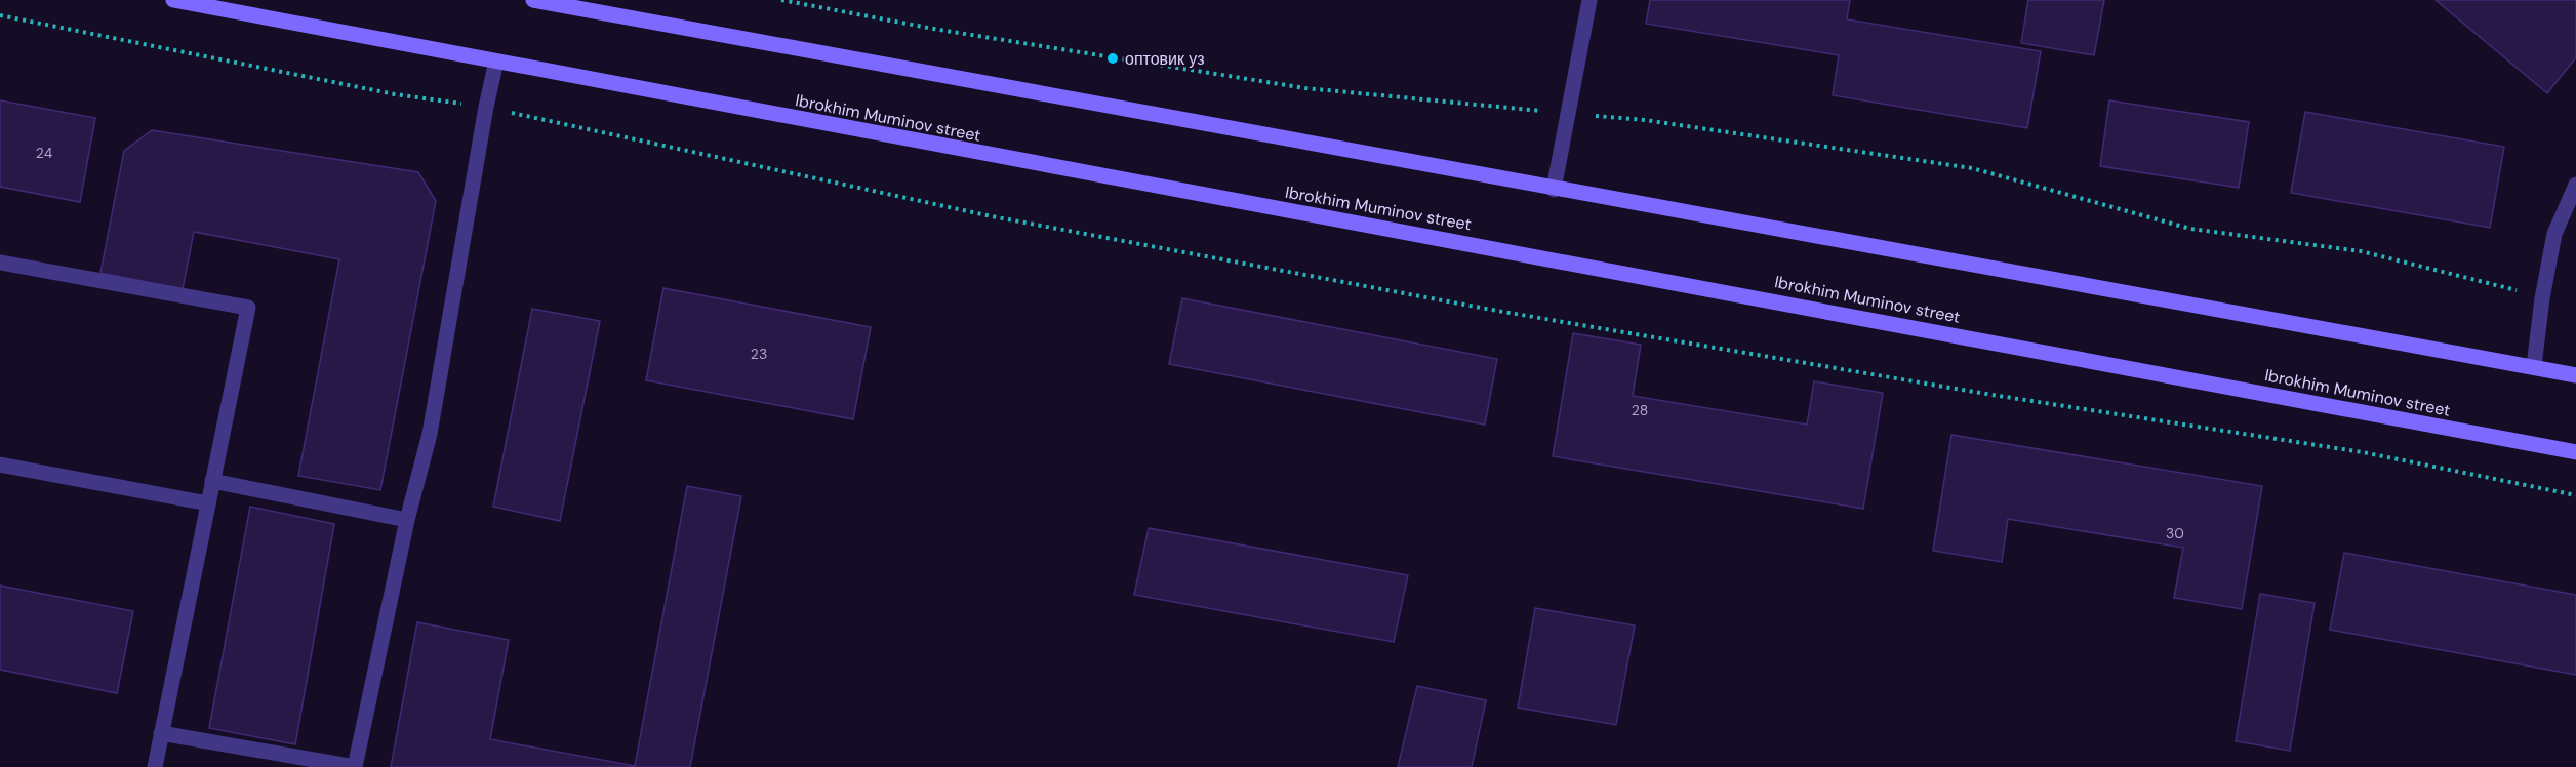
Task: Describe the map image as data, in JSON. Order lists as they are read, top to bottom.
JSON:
{
  "streets": {
    "main road": ["Ibrokhim Muminov street"]
  },
  "places": ["оптовик уз"],
  "house_numbers": [
    "24",
    "23",
    "28",
    "30"
  ]
}
